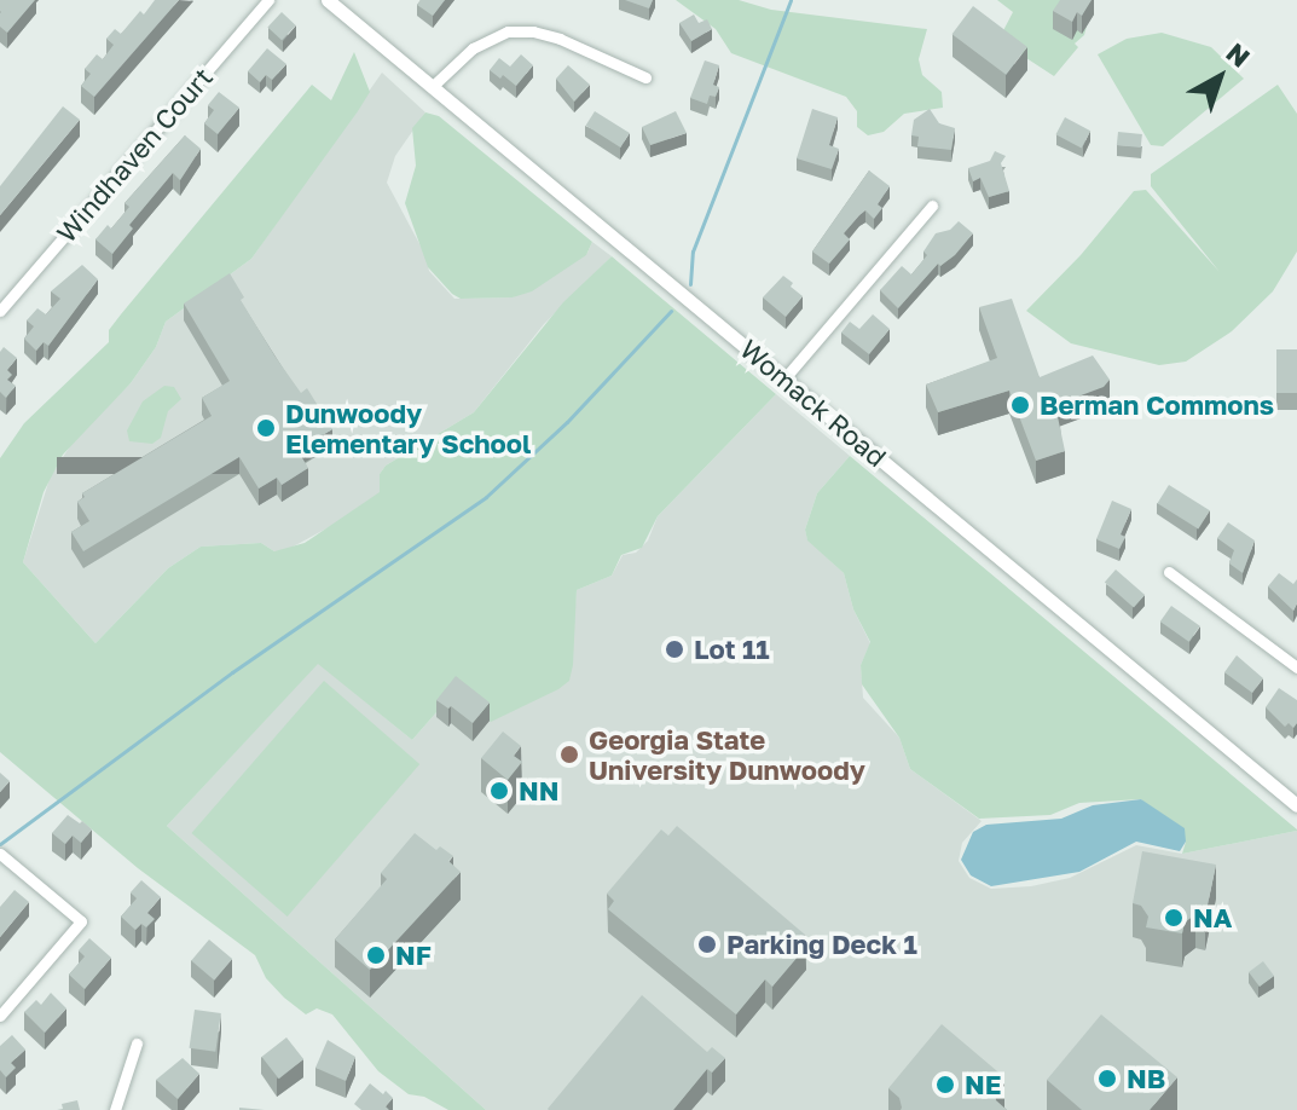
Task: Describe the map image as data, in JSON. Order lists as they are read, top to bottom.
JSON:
{
  "streets": {
    "street": ["Windhaven Court", "Womack Road"]
  },
  "places": [
    "Berman Commons",
    "Dunwoody Elementary School",
    "Lot 11",
    "Georgia State University Dunwoody",
    "NN",
    "NA",
    "Parking Deck 1",
    "NF",
    "NB",
    "NE"
  ],
  "north": "top right"
}
